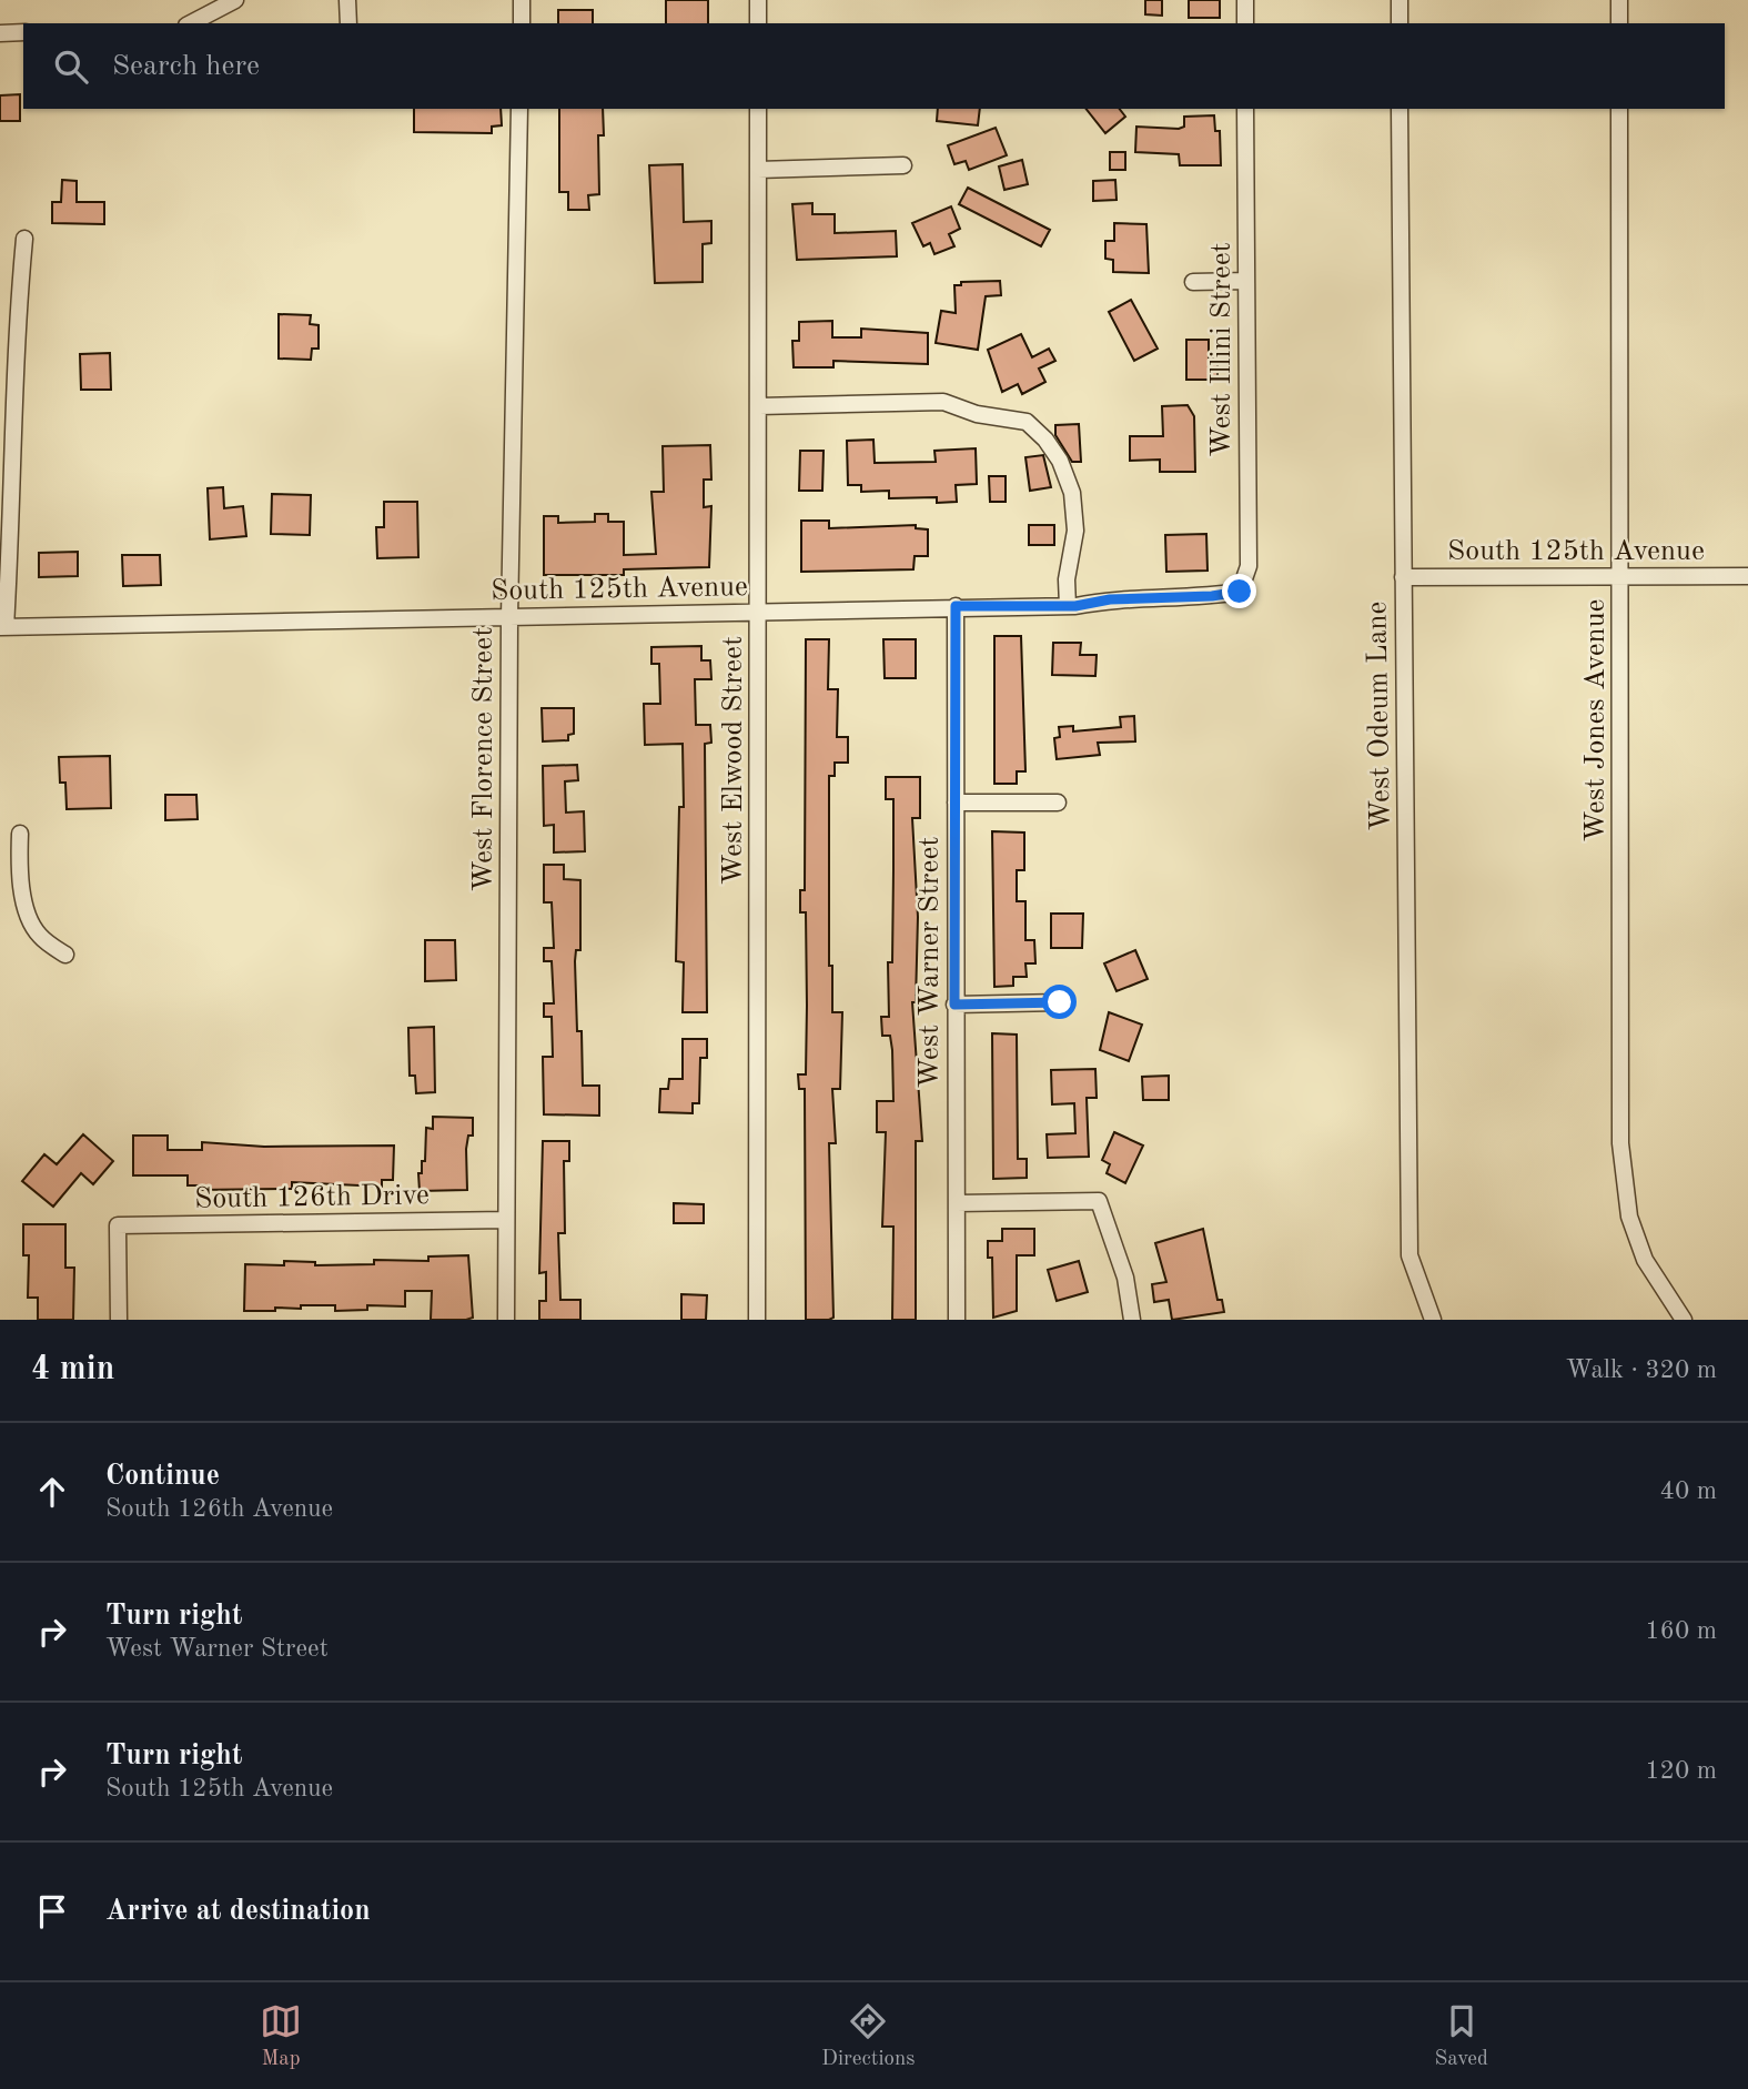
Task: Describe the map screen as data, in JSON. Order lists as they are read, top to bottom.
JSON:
{
  "streets": {
    "street": [
      "West Illini Street",
      "South 125th Avenue",
      "West Odeum Lane",
      "West Jones Avenue",
      "West Florence Street",
      "West Elwood Street",
      "West Warner Street",
      "South 126th Drive"
    ]
  },
  "crossings": [
    ["West Illini Street", "South 125th Avenue"],
    ["South 125th Avenue", "West Odeum Lane"],
    ["South 125th Avenue", "West Jones Avenue"],
    ["South 125th Avenue", "West Florence Street"],
    ["South 125th Avenue", "West Elwood Street"],
    ["South 125th Avenue", "West Warner Street"],
    ["West Florence Street", "South 126th Drive"]
  ],
  "page": {
    "search": "Search here",
    "heading": ["4 min", "Walk · 320 m"],
    "list": [
      ["Continue", "South 126th Avenue", "40 m"],
      ["Turn right", "West Warner Street", "160 m"],
      ["Turn right", "South 125th Avenue", "120 m"],
      "Arrive at destination"
    ],
    "nav": ["Map", "Directions", "Saved"]
  }
}
